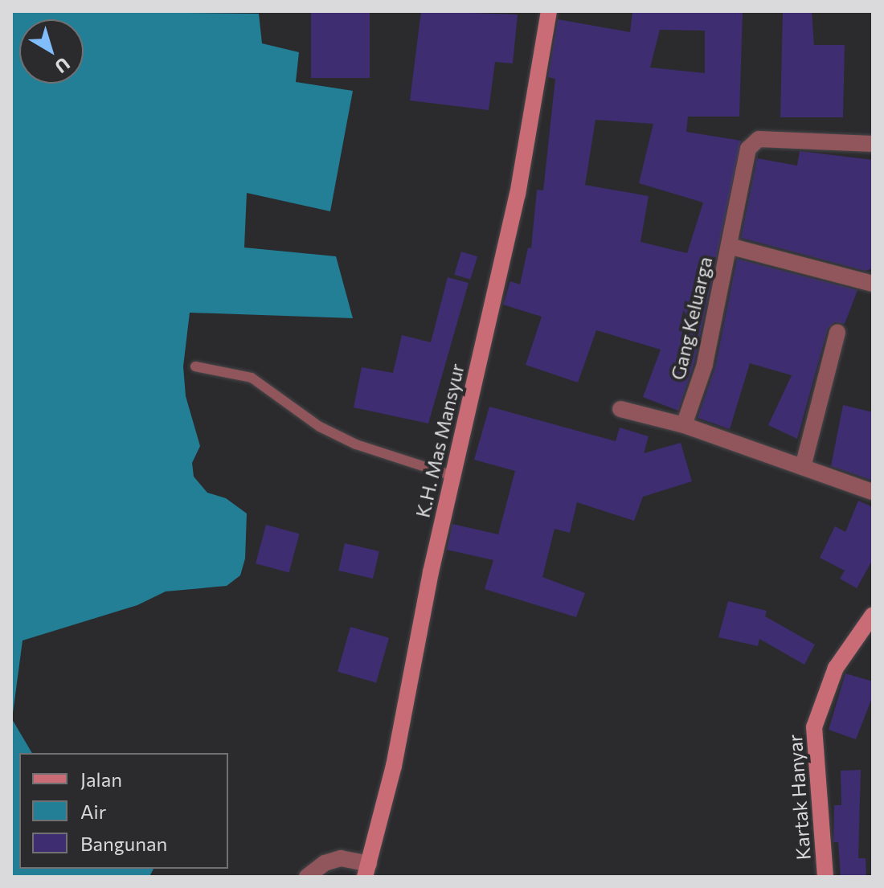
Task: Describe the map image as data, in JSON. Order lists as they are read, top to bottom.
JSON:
{
  "streets": {
    "main road": ["K.H. Mas Mansyur", "Kartak Hanyar"],
    "street": ["Gang Keluarga"]
  },
  "legend": ["Jalan", "Air", "Bangunan"],
  "north": "bottom right"
}
